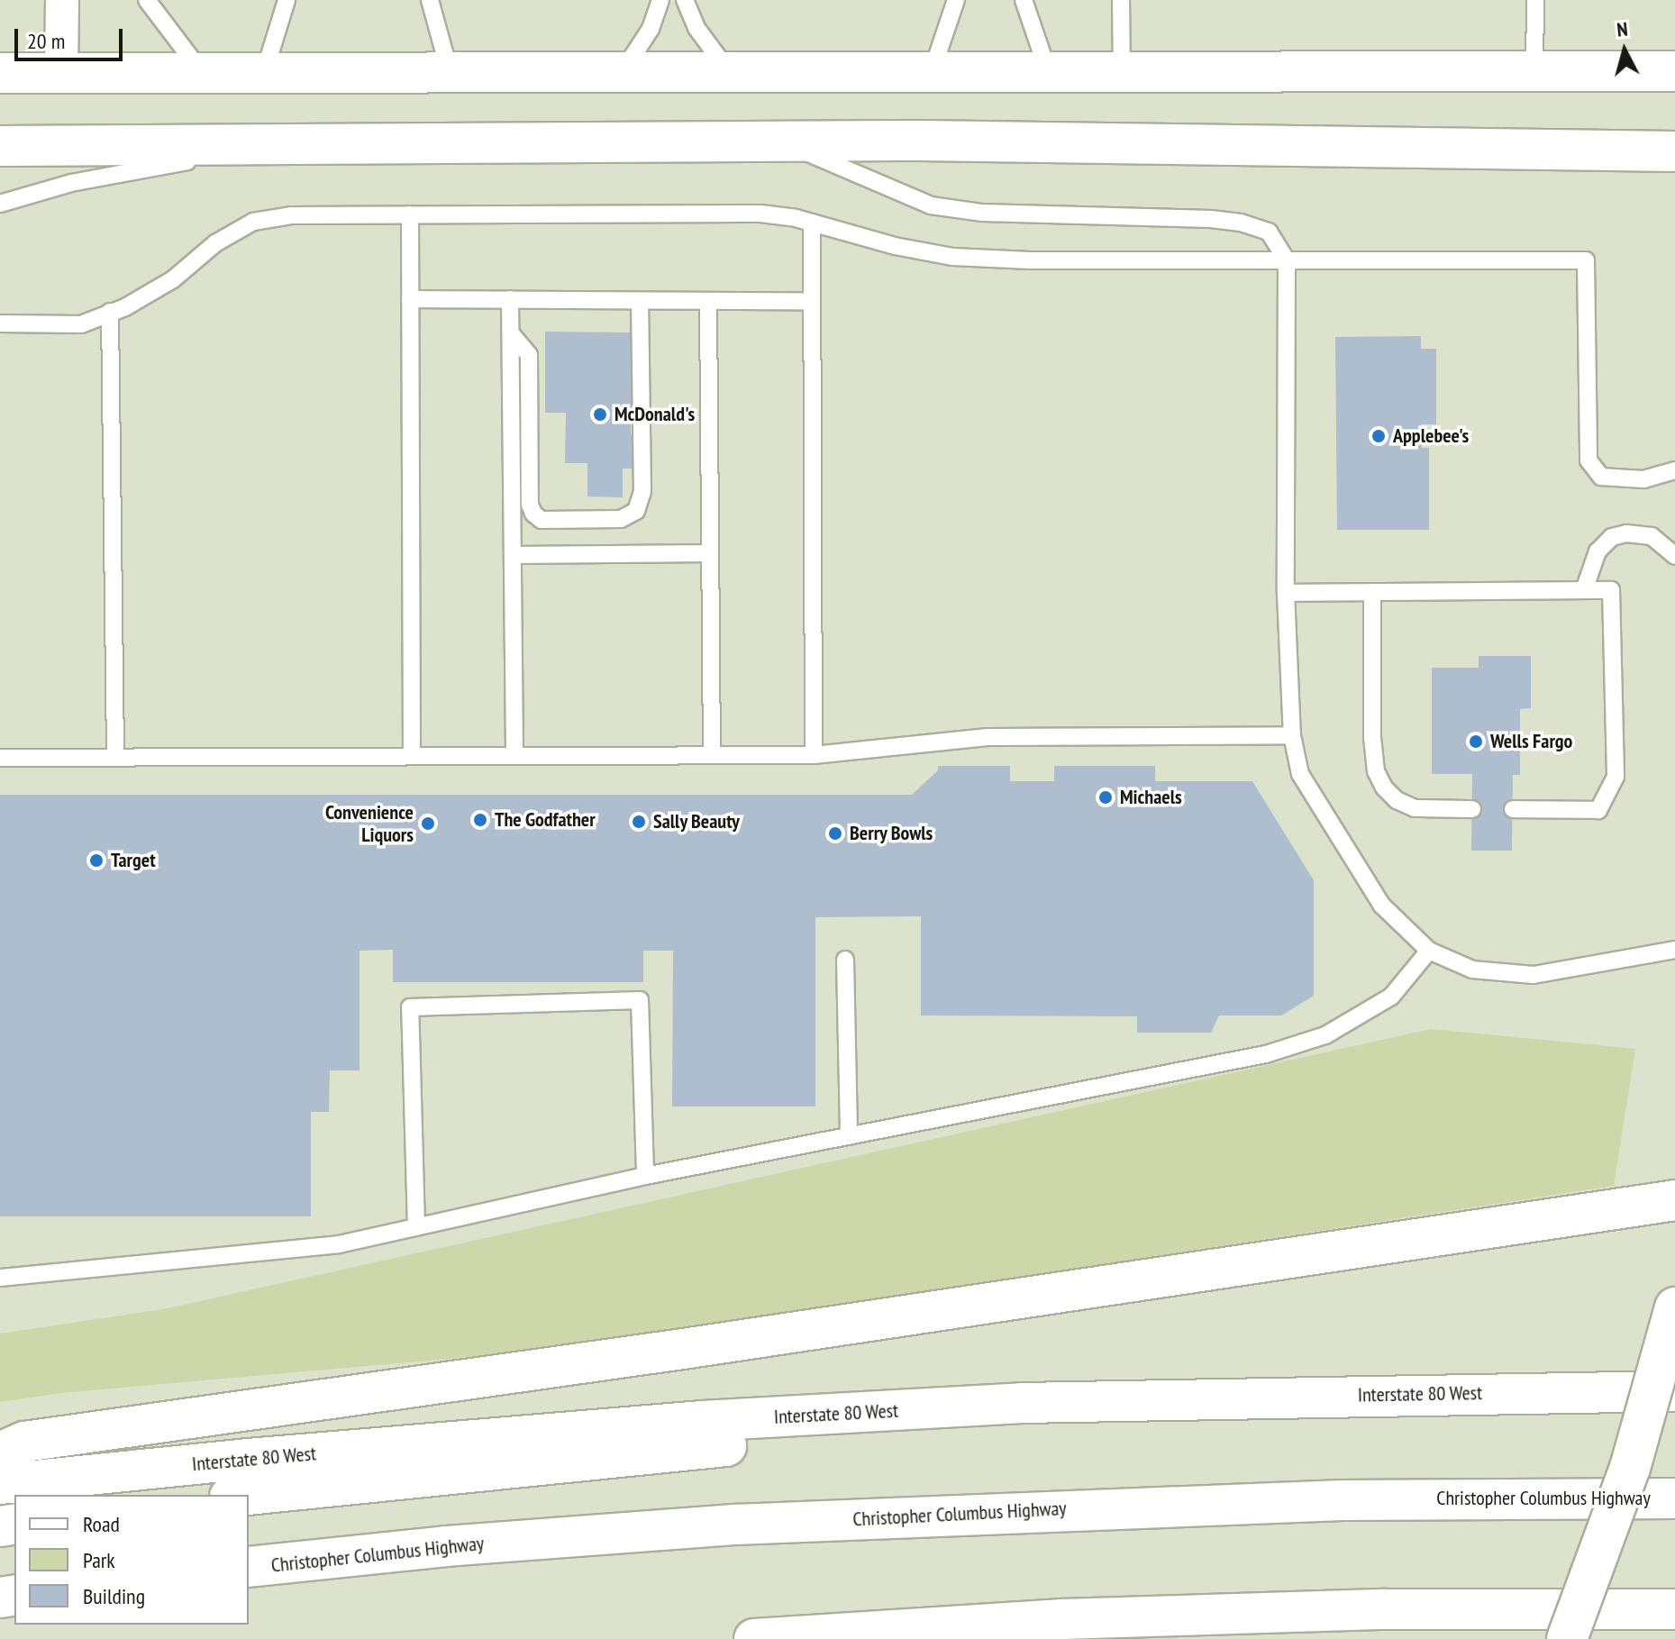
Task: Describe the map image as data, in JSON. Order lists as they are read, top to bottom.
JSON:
{
  "streets": {
    "main road": ["Interstate 80 West", "Christopher Columbus Highway"]
  },
  "places": [
    "McDonald's",
    "Applebee's",
    "Wells Fargo",
    "Michaels",
    "The Godfather",
    "Sally Beauty",
    "Convenience Liquors",
    "Berry Bowls",
    "Target"
  ],
  "legend": ["Road", "Park", "Building"],
  "scale_bar": "20 m",
  "north": "top"
}
